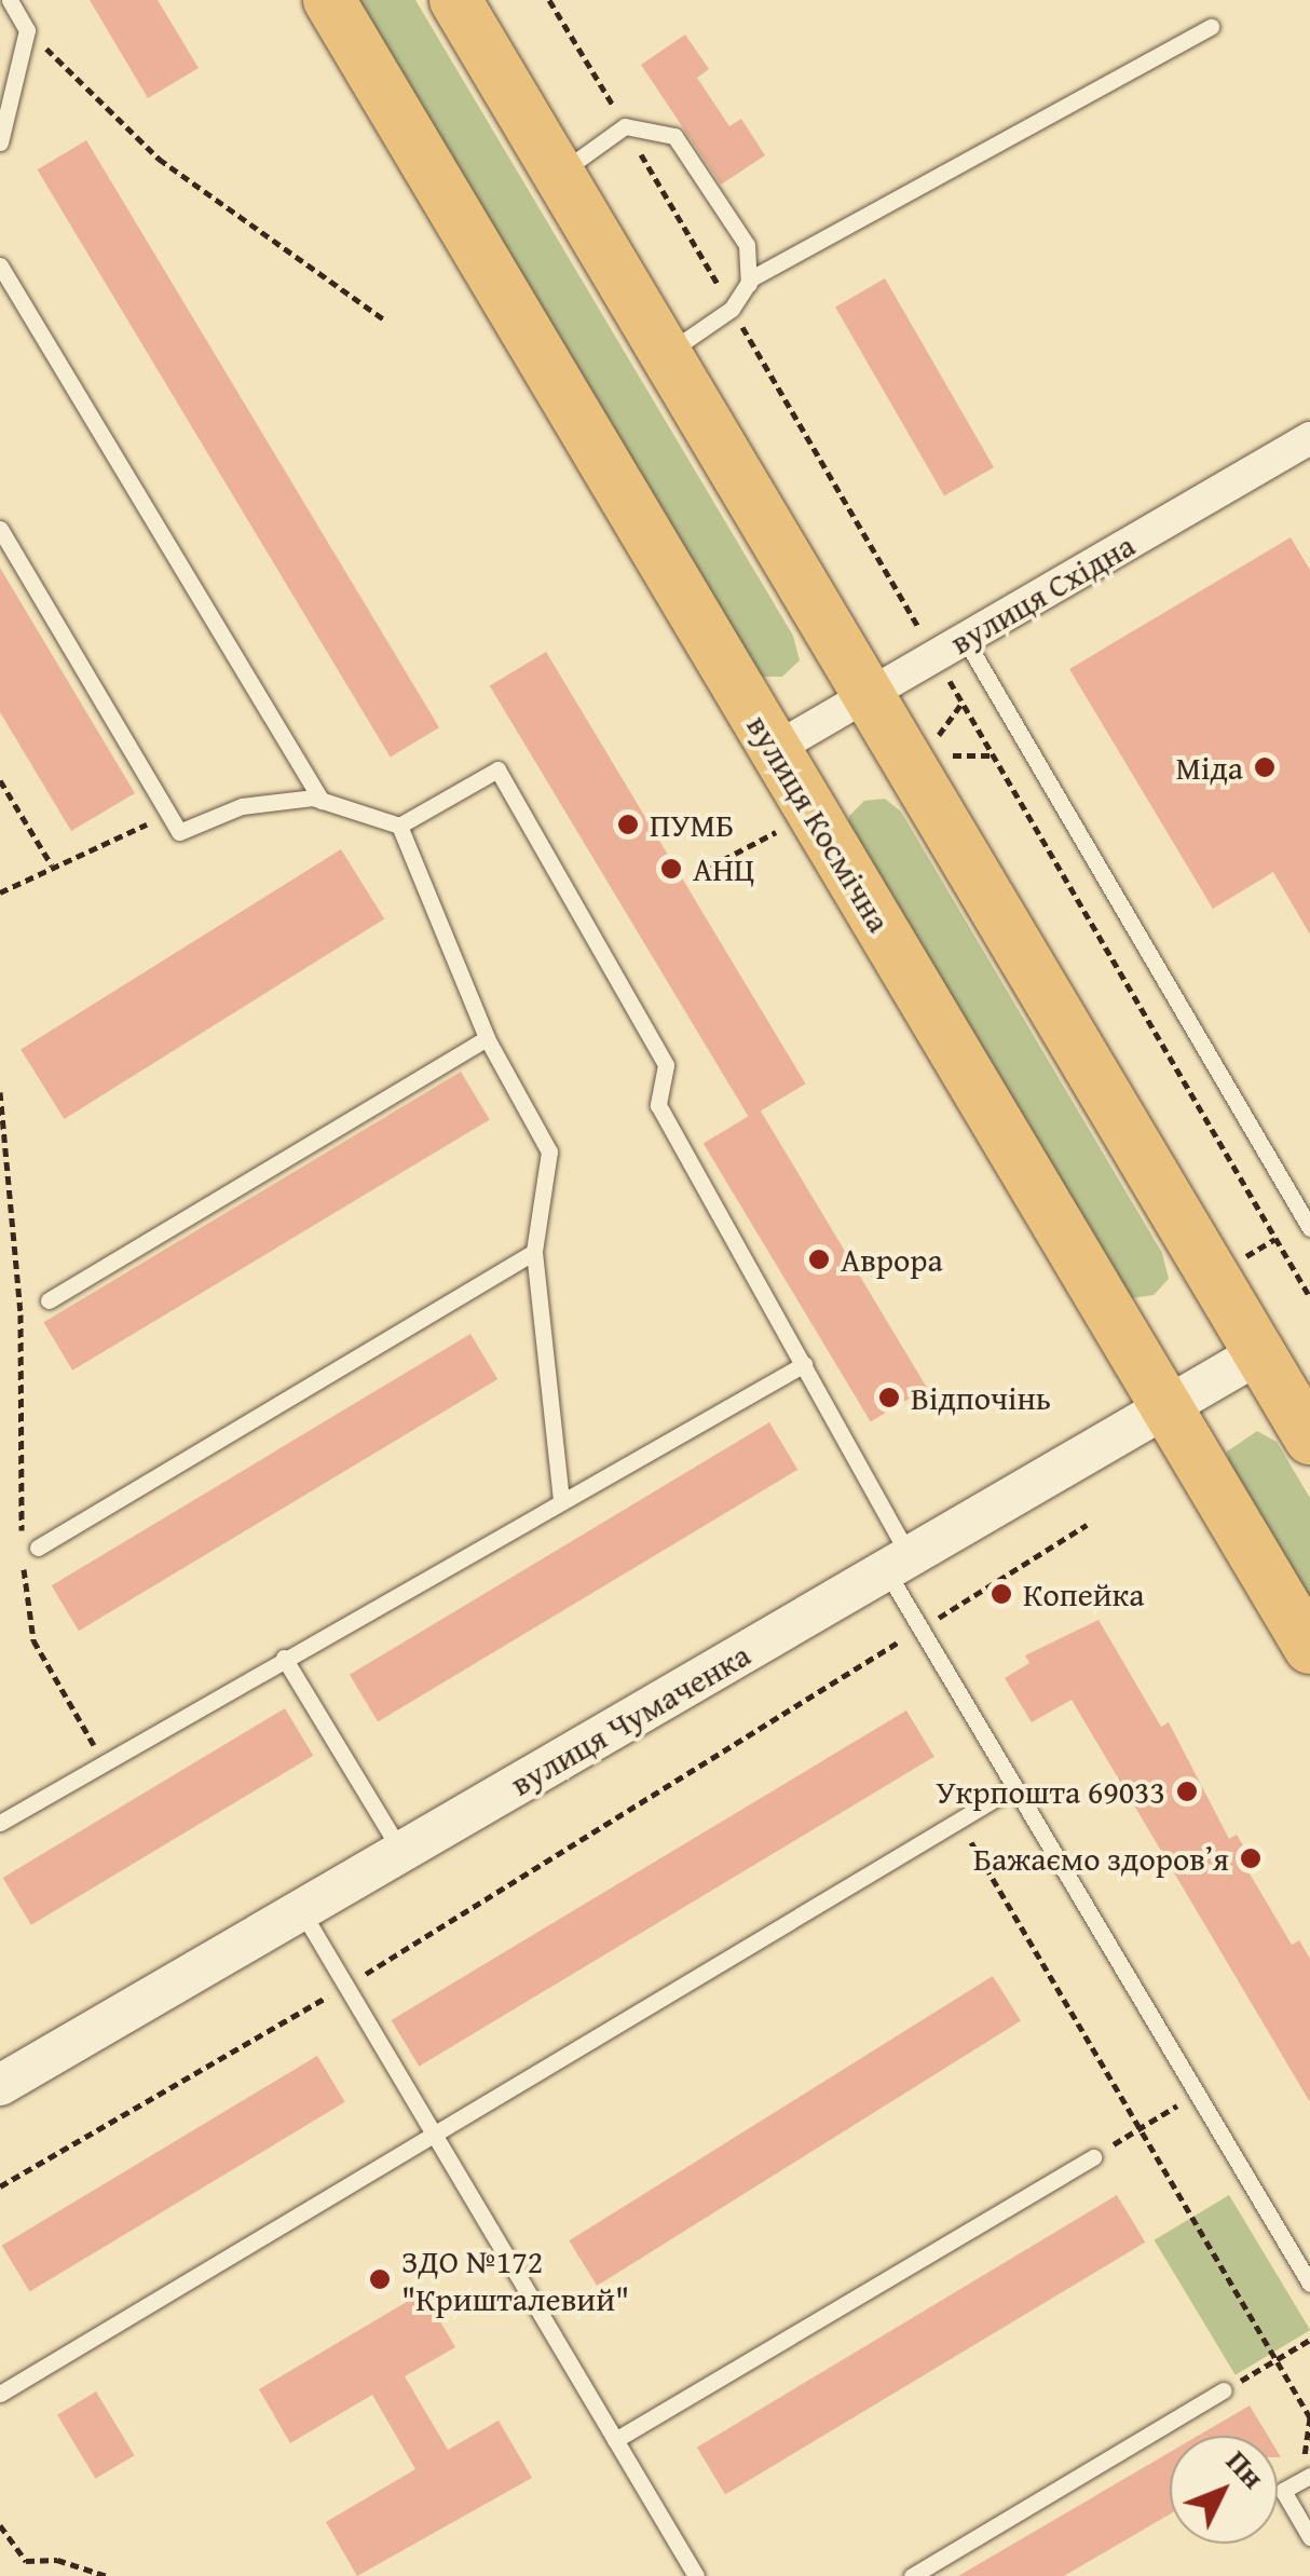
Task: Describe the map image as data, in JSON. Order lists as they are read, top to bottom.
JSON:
{
  "streets": {
    "main road": ["вулиця Космічна"],
    "street": ["вулиця Східна", "вулиця Чумаченка"]
  },
  "crossings": [
    ["вулиця Східна", "вулиця Космічна"],
    ["вулиця Космічна", "вулиця Чумаченка"]
  ],
  "places": [
    "Міда",
    "ПУМБ",
    "АНЦ",
    "Аврора",
    "Відпочінь",
    "Копейка",
    "Укрпошта 69033",
    "Бажаємо здоровʼя",
    "ЗДО №172 \"Кришталевий\""
  ],
  "north": "top right"
}
